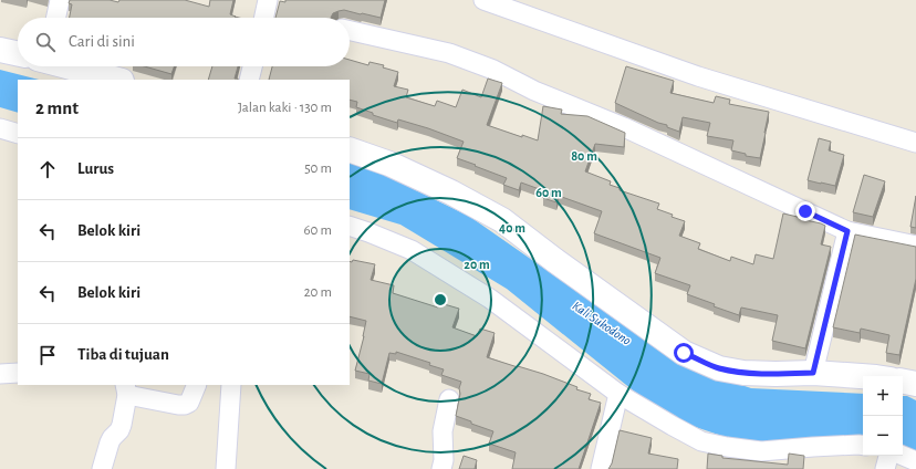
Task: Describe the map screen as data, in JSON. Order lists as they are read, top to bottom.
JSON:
{
  "water": ["Kali Sukodono"],
  "page": {
    "search": "Cari di sini",
    "heading": ["2 mnt", "Jalan kaki · 130 m"],
    "list": [
      ["Lurus", "50 m"],
      ["Belok kiri", "60 m"],
      ["Belok kiri", "20 m"],
      "Tiba di tujuan"
    ],
    "map_buttons": ["+", "−"]
  },
  "rings": [
    "80 m",
    "60 m",
    "40 m",
    "20 m"
  ]
}
